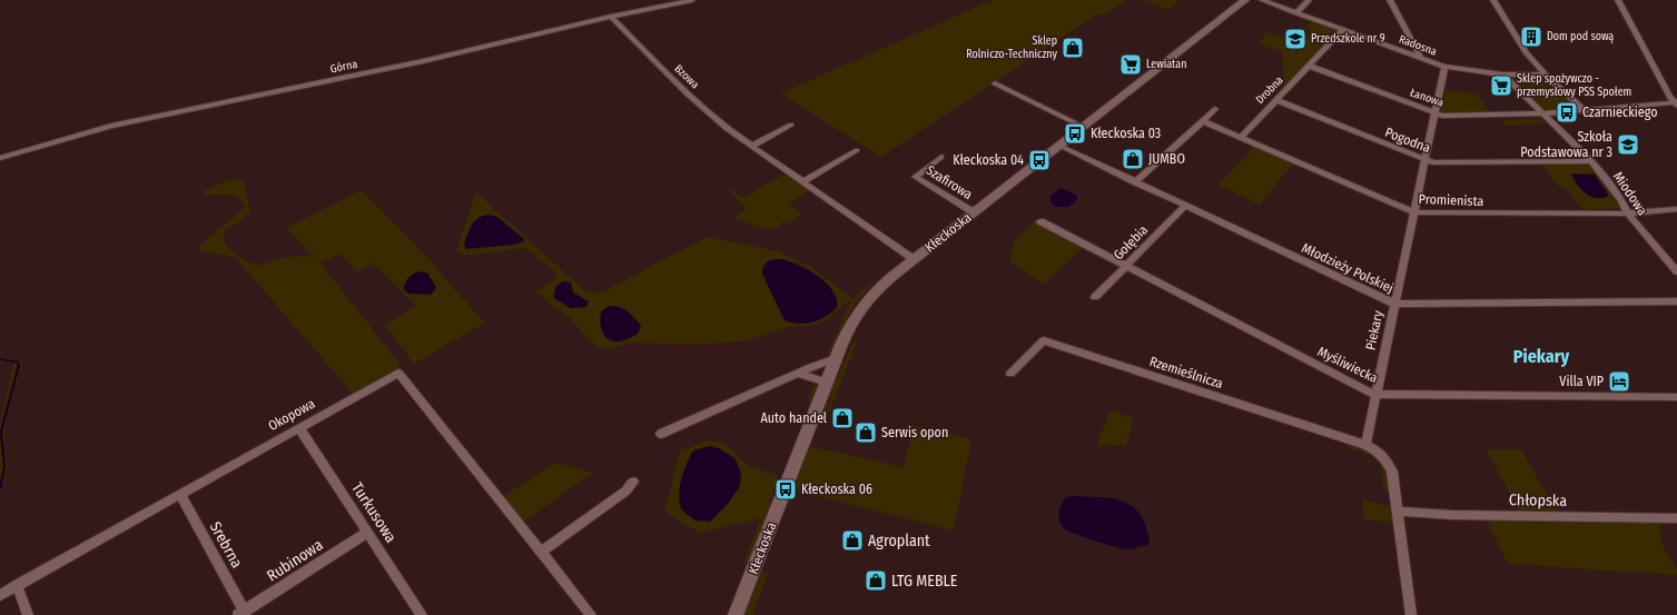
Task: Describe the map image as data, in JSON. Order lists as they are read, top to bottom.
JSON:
{
  "streets": {
    "main road": ["Kłeckoska"],
    "street": [
      "Radosna",
      "Górna",
      "Bzowa",
      "Drobna",
      "Łanowa",
      "Pogodna",
      "Szafirowa",
      "Miodowa",
      "Promienista",
      "Gołębia",
      "Młodzieży Polskiej",
      "Piekary",
      "Myśliwiecka",
      "Rzemieślnicza",
      "Okopowa",
      "Chłopska",
      "Turkusowa",
      "Srebrna",
      "Rubinowa"
    ]
  },
  "crossings": [
    ["Radosna", "Drobna"],
    ["Radosna", "Miodowa"],
    ["Radosna", "Piekary"],
    ["Górna", "Bzowa"],
    ["Bzowa", "Kłeckoska"],
    ["Drobna", "Łanowa"],
    ["Drobna", "Pogodna"],
    ["Drobna", "Promienista"],
    ["Łanowa", "Miodowa"],
    ["Łanowa", "Piekary"],
    ["Pogodna", "Miodowa"],
    ["Pogodna", "Piekary"],
    ["Szafirowa", "Kłeckoska"],
    ["Miodowa", "Promienista"],
    ["Promienista", "Piekary"],
    ["Kłeckoska", "Młodzieży Polskiej"],
    ["Gołębia", "Młodzieży Polskiej"],
    ["Gołębia", "Myśliwiecka"],
    ["Młodzieży Polskiej", "Piekary"],
    ["Piekary", "Myśliwiecka"],
    ["Piekary", "Rzemieślnicza"],
    ["Okopowa", "Turkusowa"],
    ["Okopowa", "Srebrna"],
    ["Turkusowa", "Rubinowa"],
    ["Srebrna", "Rubinowa"]
  ],
  "districts": ["Piekary"],
  "places": {
    "building": ["Dom pod sową"],
    "school or university": ["Przedszkole nr 9", "Szkoła Podstawowa nr 3"],
    "shop": [
      "Sklep Rolniczo-Techniczny",
      "JUMBO",
      "Auto handel",
      "Serwis opon",
      "Agroplant",
      "LTG MEBLE"
    ],
    "supermarket": ["Lewiatan", "Sklep spożywczo - przemysłowy PSS Społem"],
    "bus stop": [
      "Czarnieckiego",
      "Kłeckoska 03",
      "Kłeckoska 04",
      "Kłeckoska 06"
    ],
    "hotel": ["Villa VIP"]
  }
}
